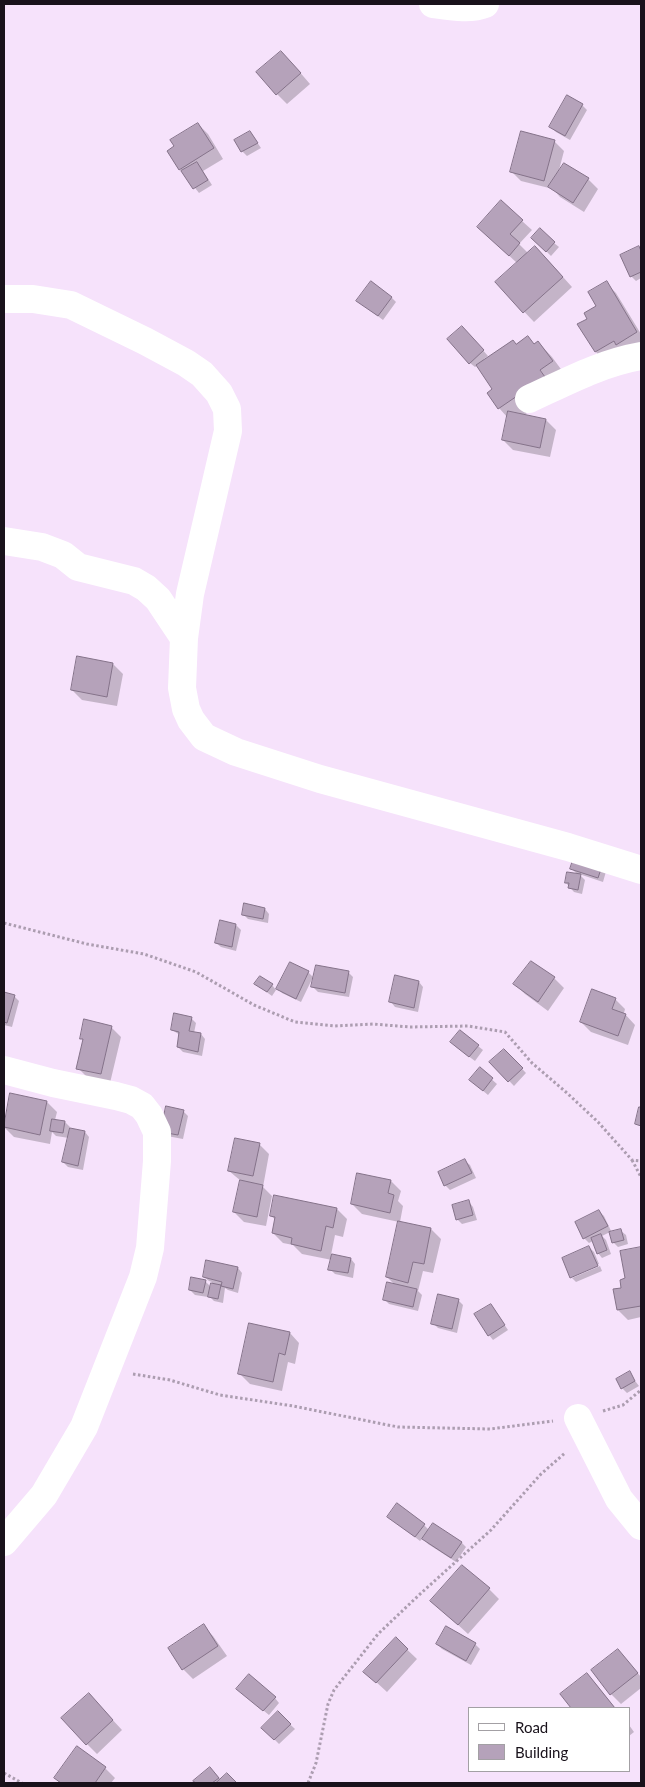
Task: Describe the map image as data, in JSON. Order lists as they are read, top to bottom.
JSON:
{
  "legend": ["Road", "Building"]
}
